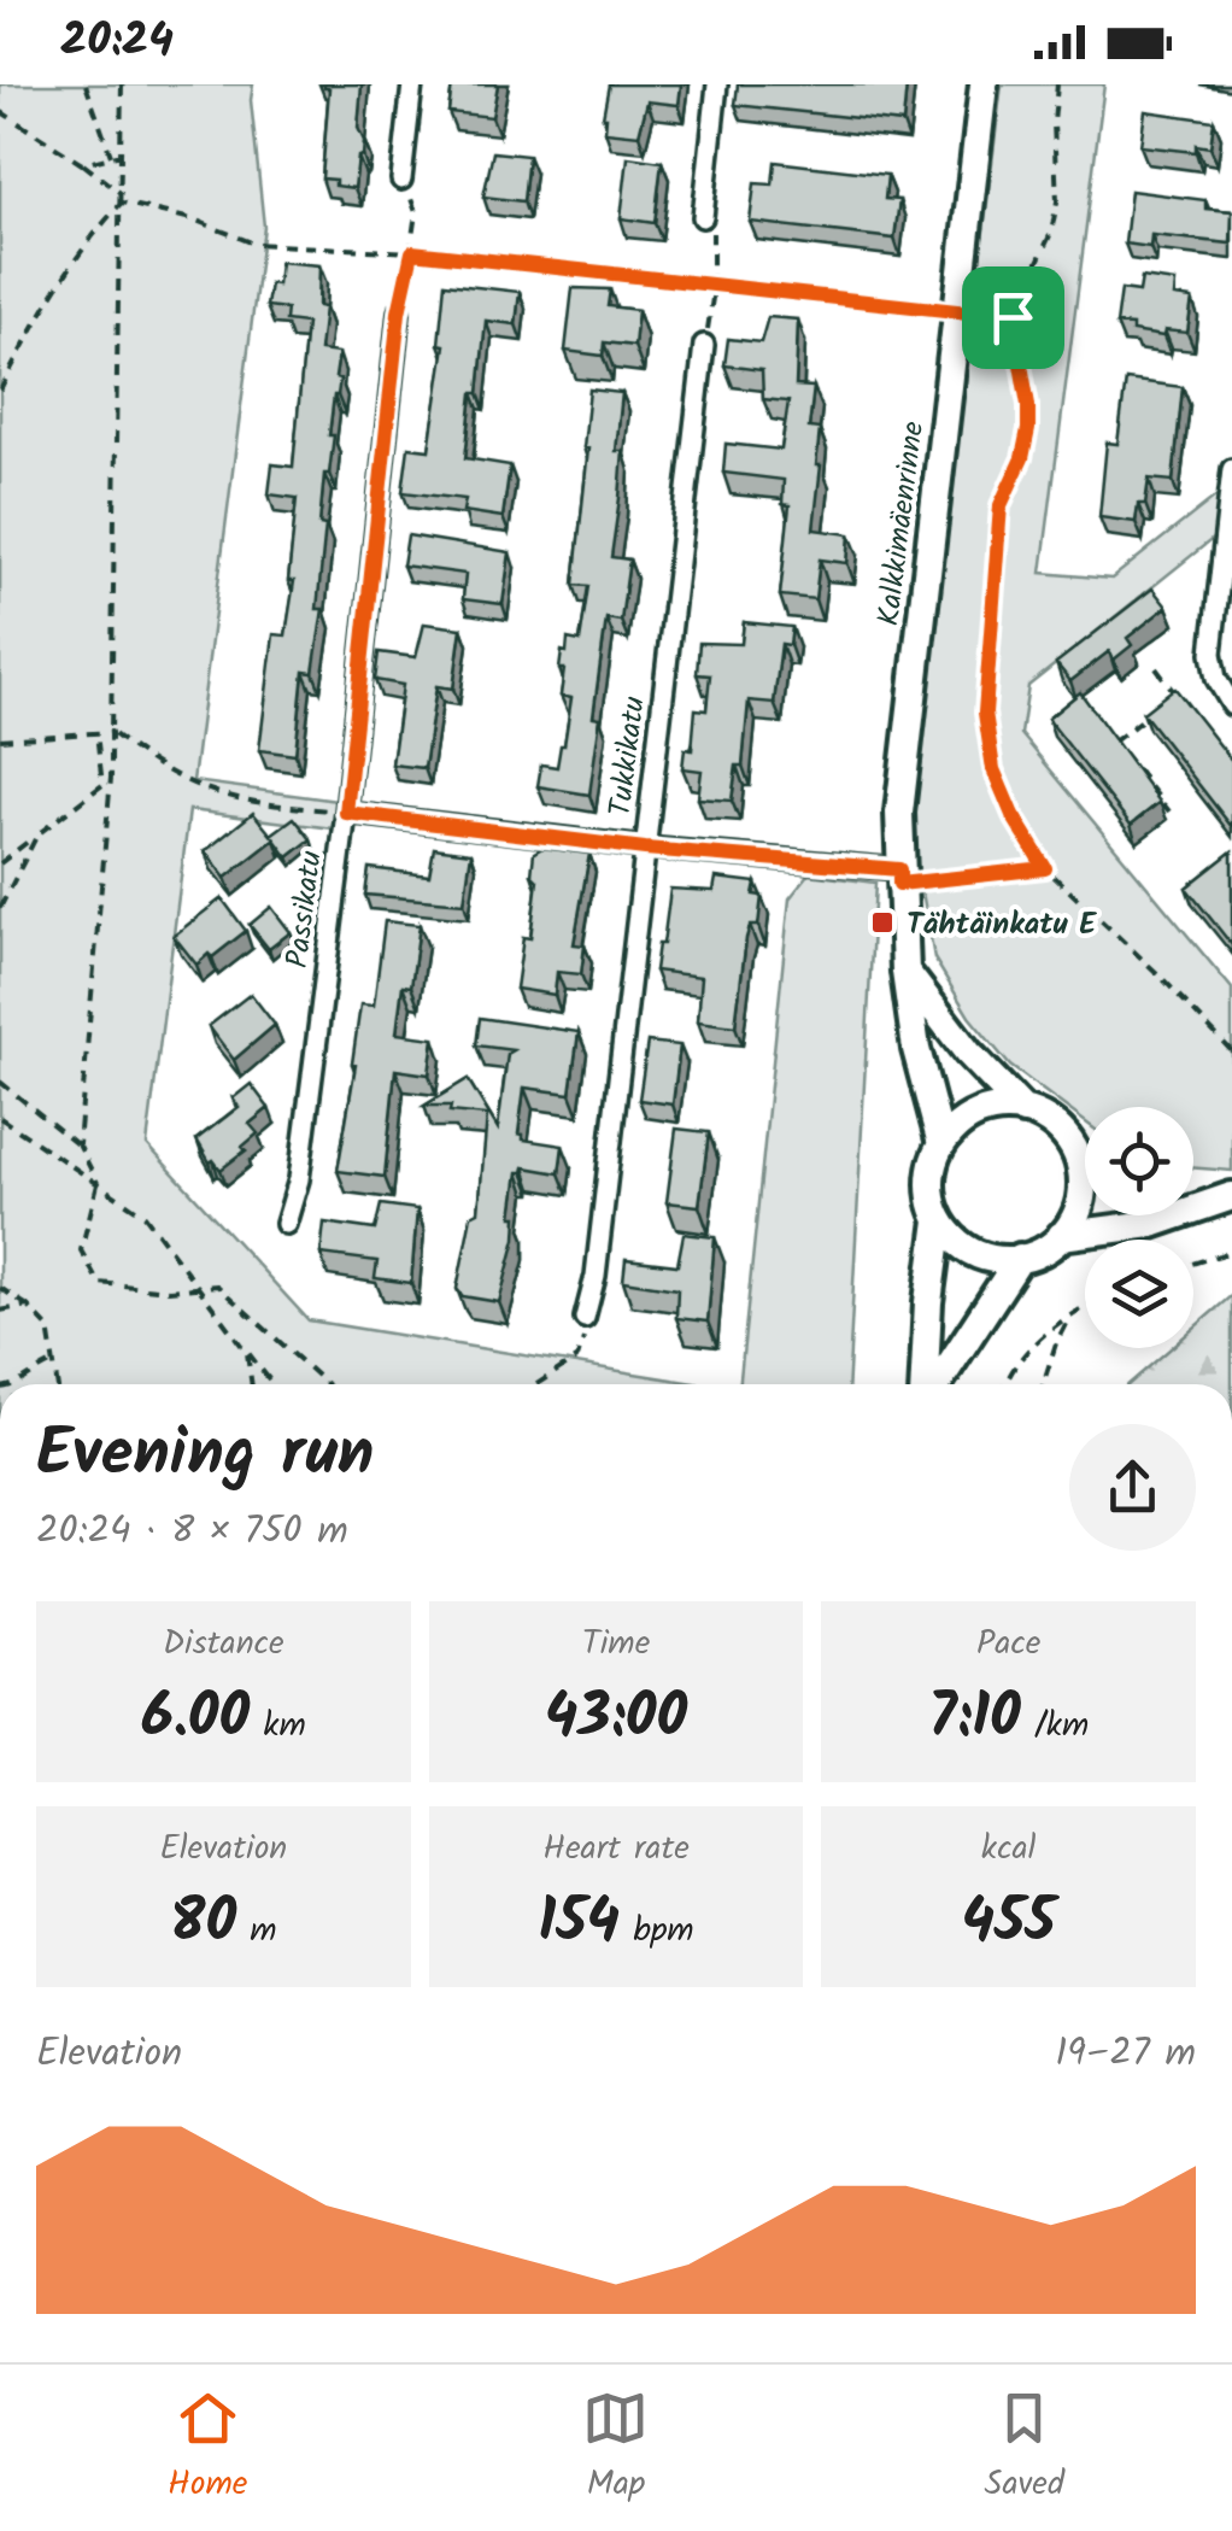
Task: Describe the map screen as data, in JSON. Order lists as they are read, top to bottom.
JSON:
{
  "streets": {
    "street": ["Kalkkimäenrinne", "Tukkikatu", "Passikatu"]
  },
  "places": {
    "transit": ["Tähtäinkatu E"]
  },
  "page": {
    "status": "20:24",
    "heading": ["Evening run", "20:24 · 8 × 750 m"],
    "stats": [
      ["Distance", "6.00 km"],
      ["Time", "43:00"],
      ["Pace", "7:10 /km"],
      ["Elevation", "80 m"],
      ["Heart rate", "154 bpm"],
      ["kcal", "455"]
    ],
    "chart": ["Elevation", "19–27 m"],
    "tabs": ["Home", "Map", "Saved"]
  }
}
